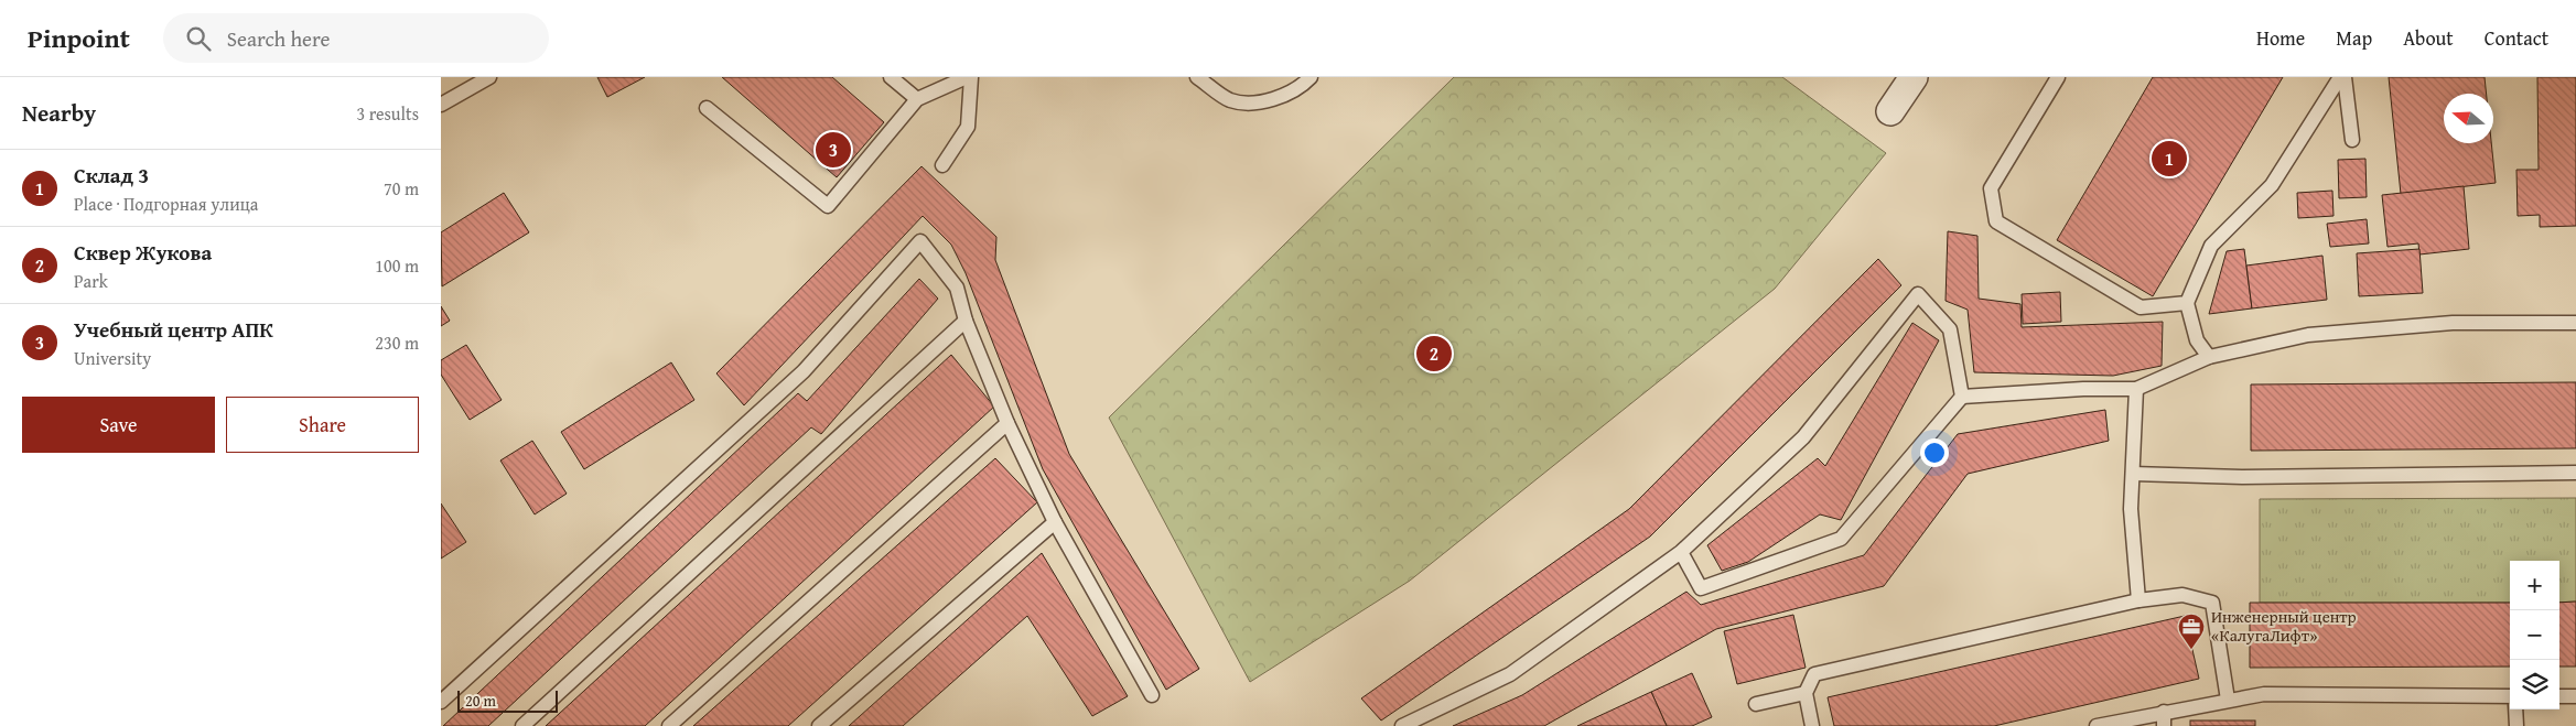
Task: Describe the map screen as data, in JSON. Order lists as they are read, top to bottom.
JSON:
{
  "places": {
    "office": ["Инженерный центр «КалугаЛифт»"]
  },
  "scale_bar": "20 m",
  "north": "left",
  "page": {
    "header": "Pinpoint",
    "search": "Search here",
    "nav": [
      "Home",
      "Map",
      "About",
      "Contact"
    ],
    "heading": ["Nearby", "3 results"],
    "pins": ["3", "1", "2"],
    "list": [
      {
        "mark": "1",
        "name": "Склад 3",
        "note": "Place · Подгорная улица",
        "value": "70 m"
      },
      {
        "mark": "2",
        "name": "Сквер Жукова",
        "note": "Park",
        "value": "100 m"
      },
      {
        "mark": "3",
        "name": "Учебный центр АПК",
        "note": "University",
        "value": "230 m"
      }
    ],
    "buttons": ["Save", "Share"],
    "map_buttons": ["+", "−"],
    "scale": "20 m"
  }
}
